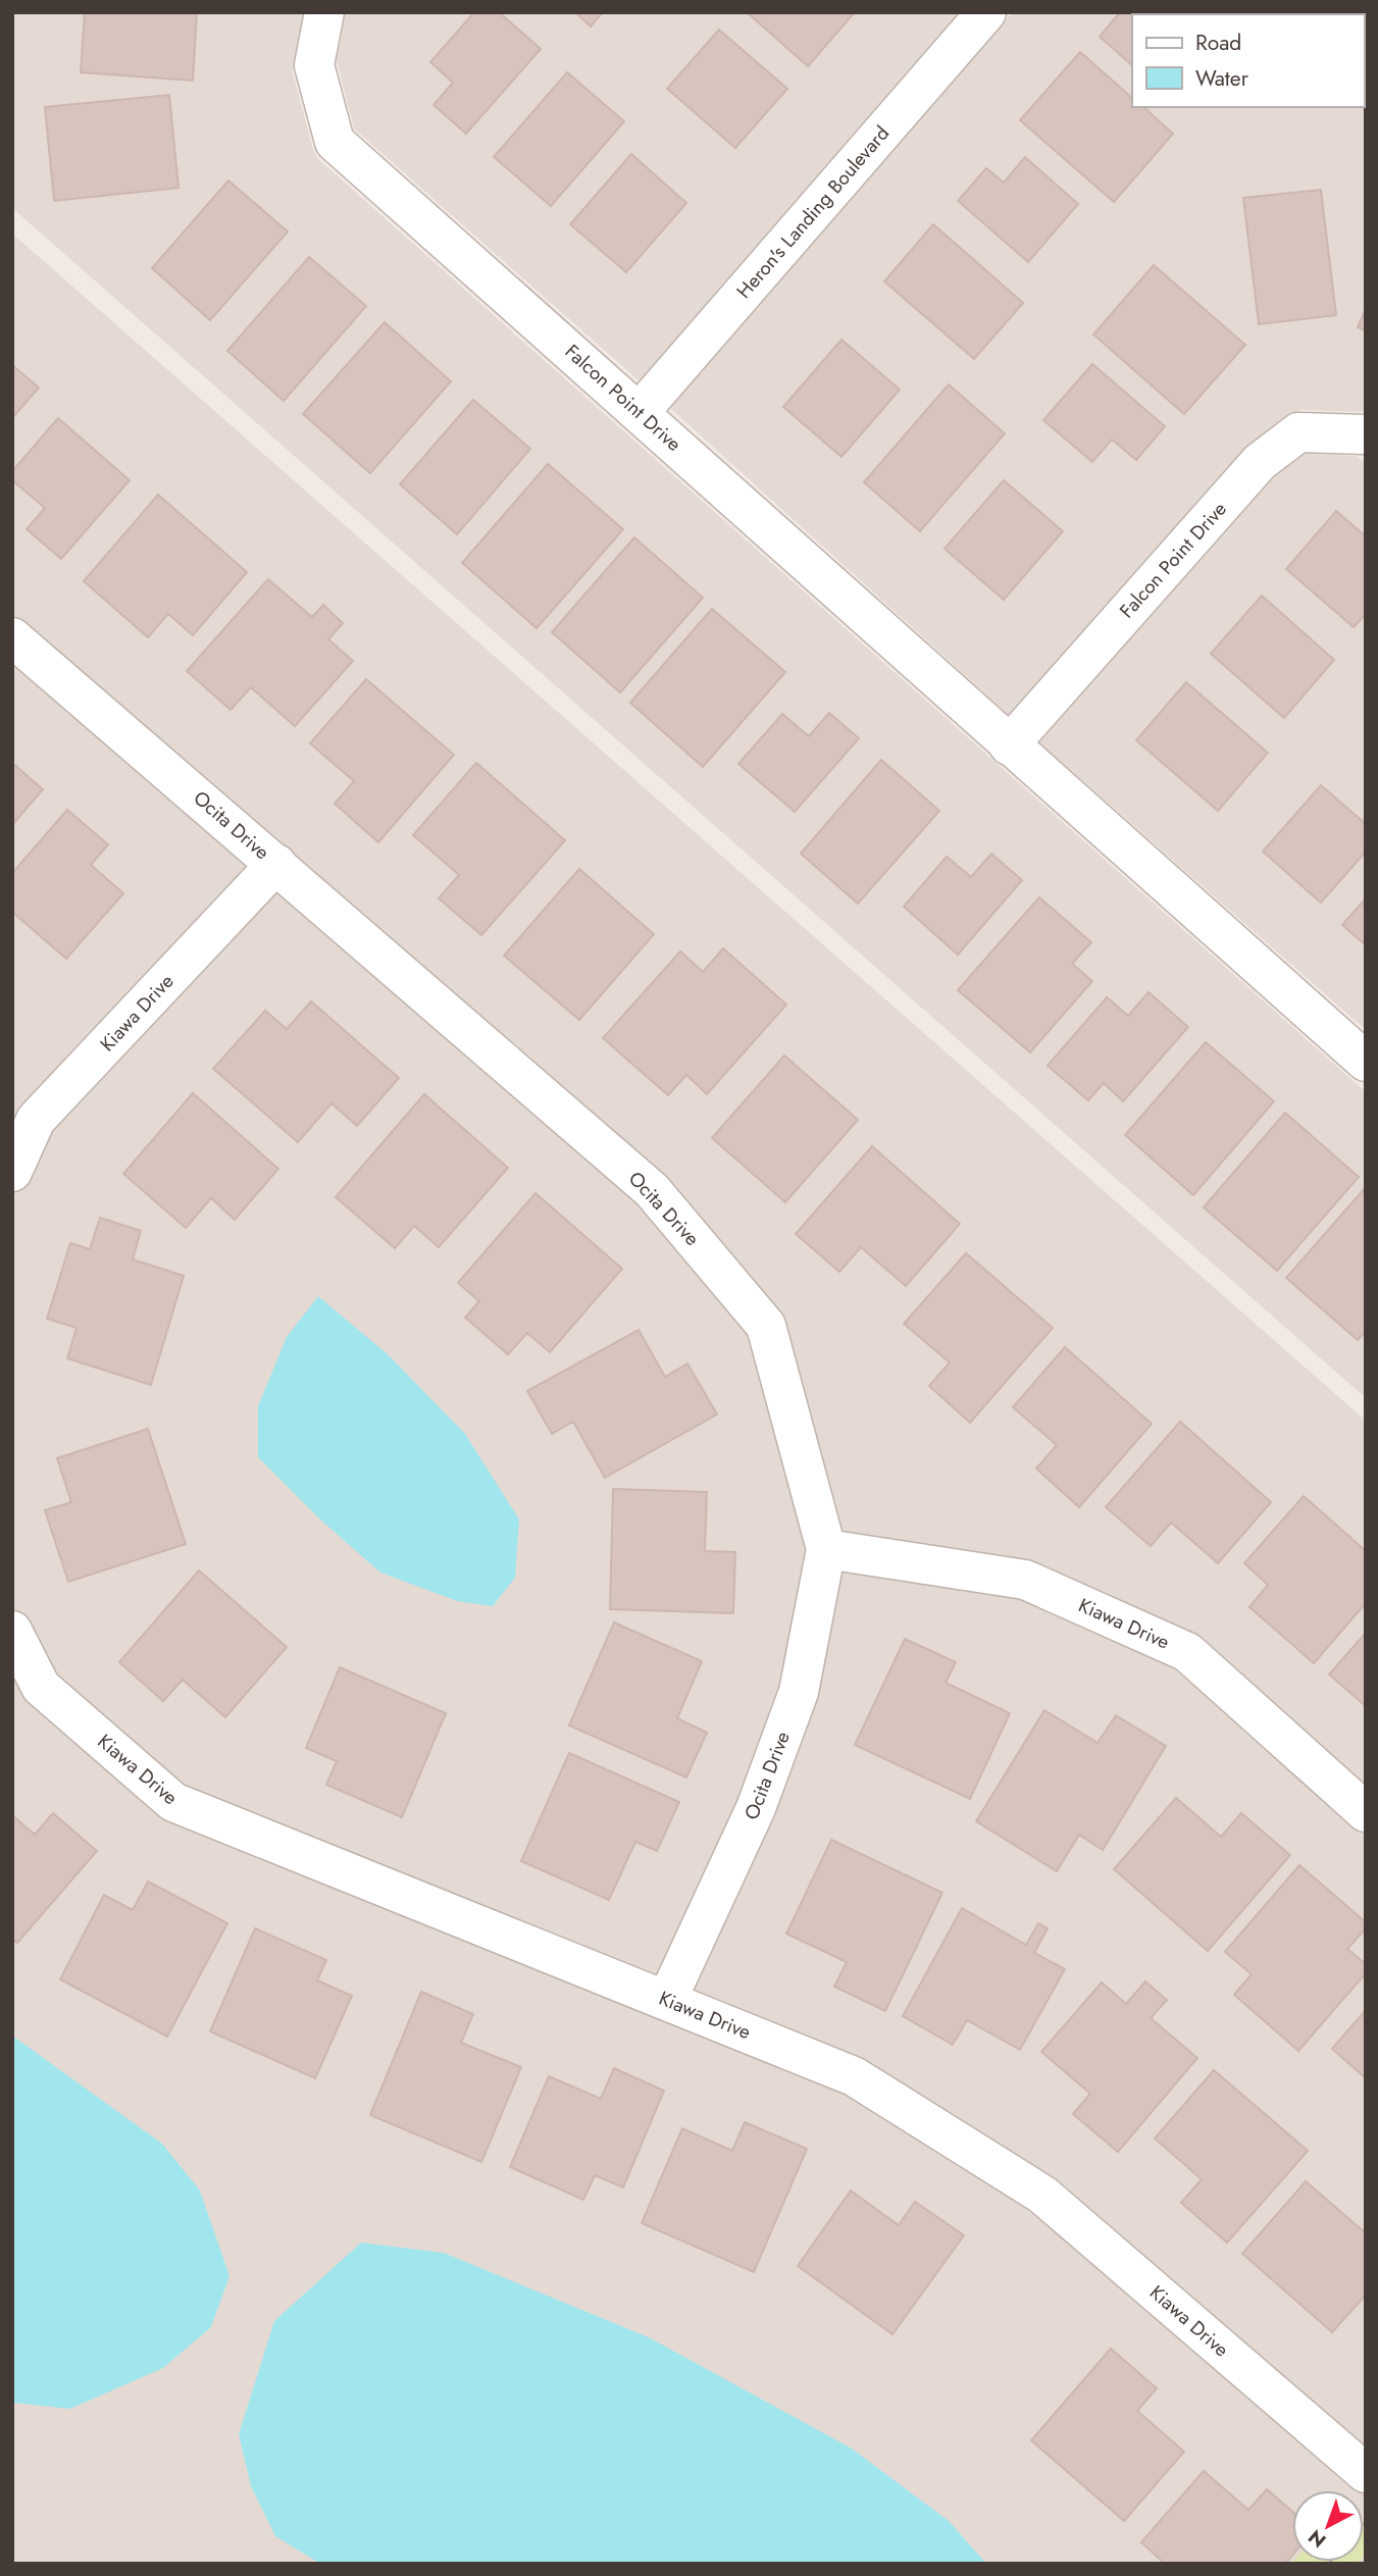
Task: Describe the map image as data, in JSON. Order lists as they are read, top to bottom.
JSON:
{
  "streets": {
    "street": [
      "Heron's Landing Boulevard",
      "Falcon Point Drive",
      "Ocita Drive",
      "Kiawa Drive"
    ]
  },
  "crossings": [
    ["Heron's Landing Boulevard", "Falcon Point Drive"],
    ["Ocita Drive", "Kiawa Drive"]
  ],
  "legend": ["Road", "Water"],
  "north": "bottom left"
}
